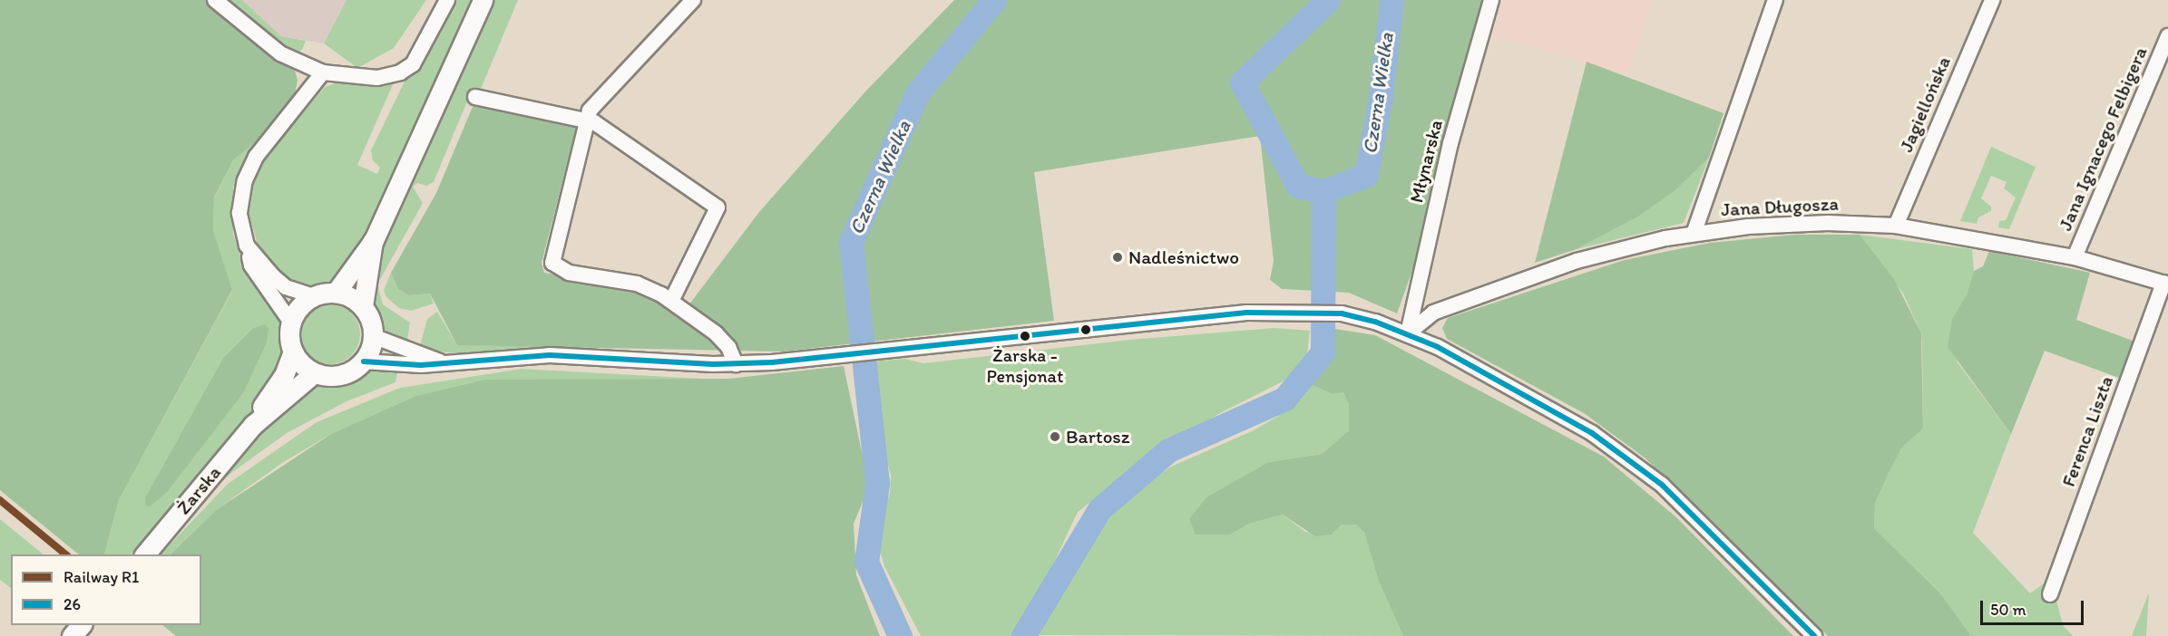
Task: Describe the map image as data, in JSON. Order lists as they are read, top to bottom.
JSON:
{
  "streets": {
    "main road": ["Żarska"],
    "street": [
      "Jagiellońska",
      "Jana Ignacego Felbigera",
      "Młynarska",
      "Jana Długosza",
      "Ferenca Liszta"
    ]
  },
  "crossings": [
    ["Jagiellońska", "Jana Długosza"],
    ["Jana Ignacego Felbigera", "Jana Długosza"],
    ["Młynarska", "Jana Długosza"],
    ["Jana Długosza", "Ferenca Liszta"]
  ],
  "water": ["Czerna Wielka"],
  "places": ["Nadleśnictwo", "Żarska - Pensjonat", "Bartosz"],
  "lines": ["transit line 26", "rail line R1"],
  "legend": ["Railway R1", "26"],
  "scale_bar": "50 m"
}
